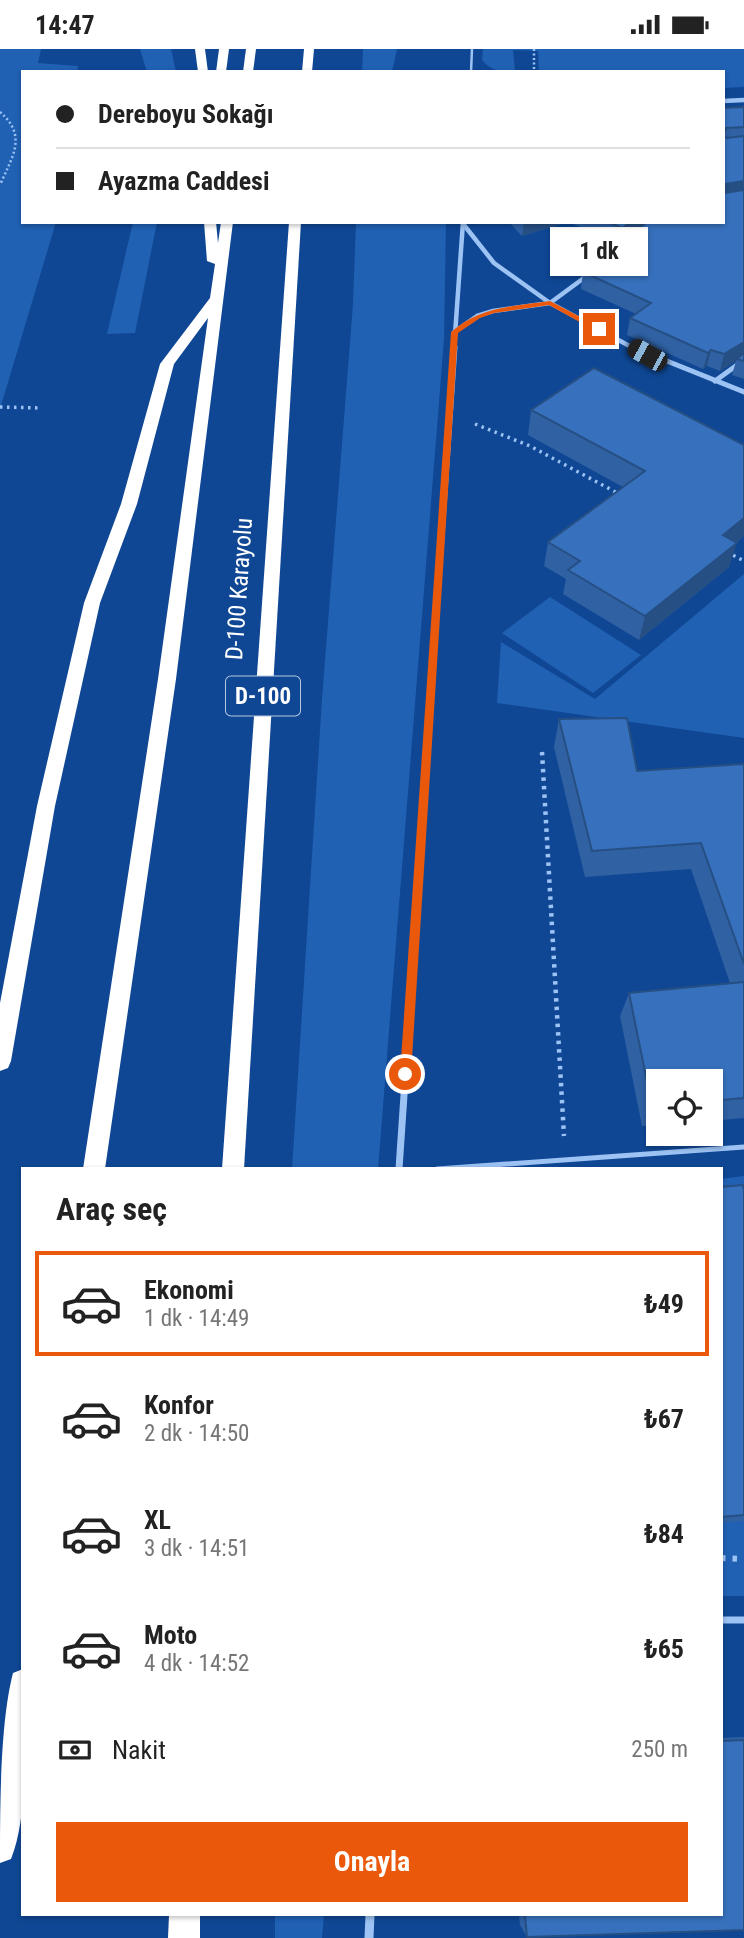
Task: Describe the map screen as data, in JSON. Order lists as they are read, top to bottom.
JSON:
{
  "streets": {
    "highway": ["D-100 Karayolu", "D-100"]
  },
  "page": {
    "status": "14:47",
    "banner": ["Dereboyu Sokağı", "Ayazma Caddesi"],
    "bubble": "1 dk",
    "heading": "Araç seç",
    "list": [
      {
        "name": "Ekonomi",
        "note": "1 dk · 14:49",
        "value": "₺49"
      },
      {
        "name": "Konfor",
        "note": "2 dk · 14:50",
        "value": "₺67"
      },
      {
        "name": "XL",
        "note": "3 dk · 14:51",
        "value": "₺84"
      },
      {
        "name": "Moto",
        "note": "4 dk · 14:52",
        "value": "₺65"
      }
    ],
    "pay": ["Nakit", "250 m"],
    "buttons": "Onayla"
  }
}
